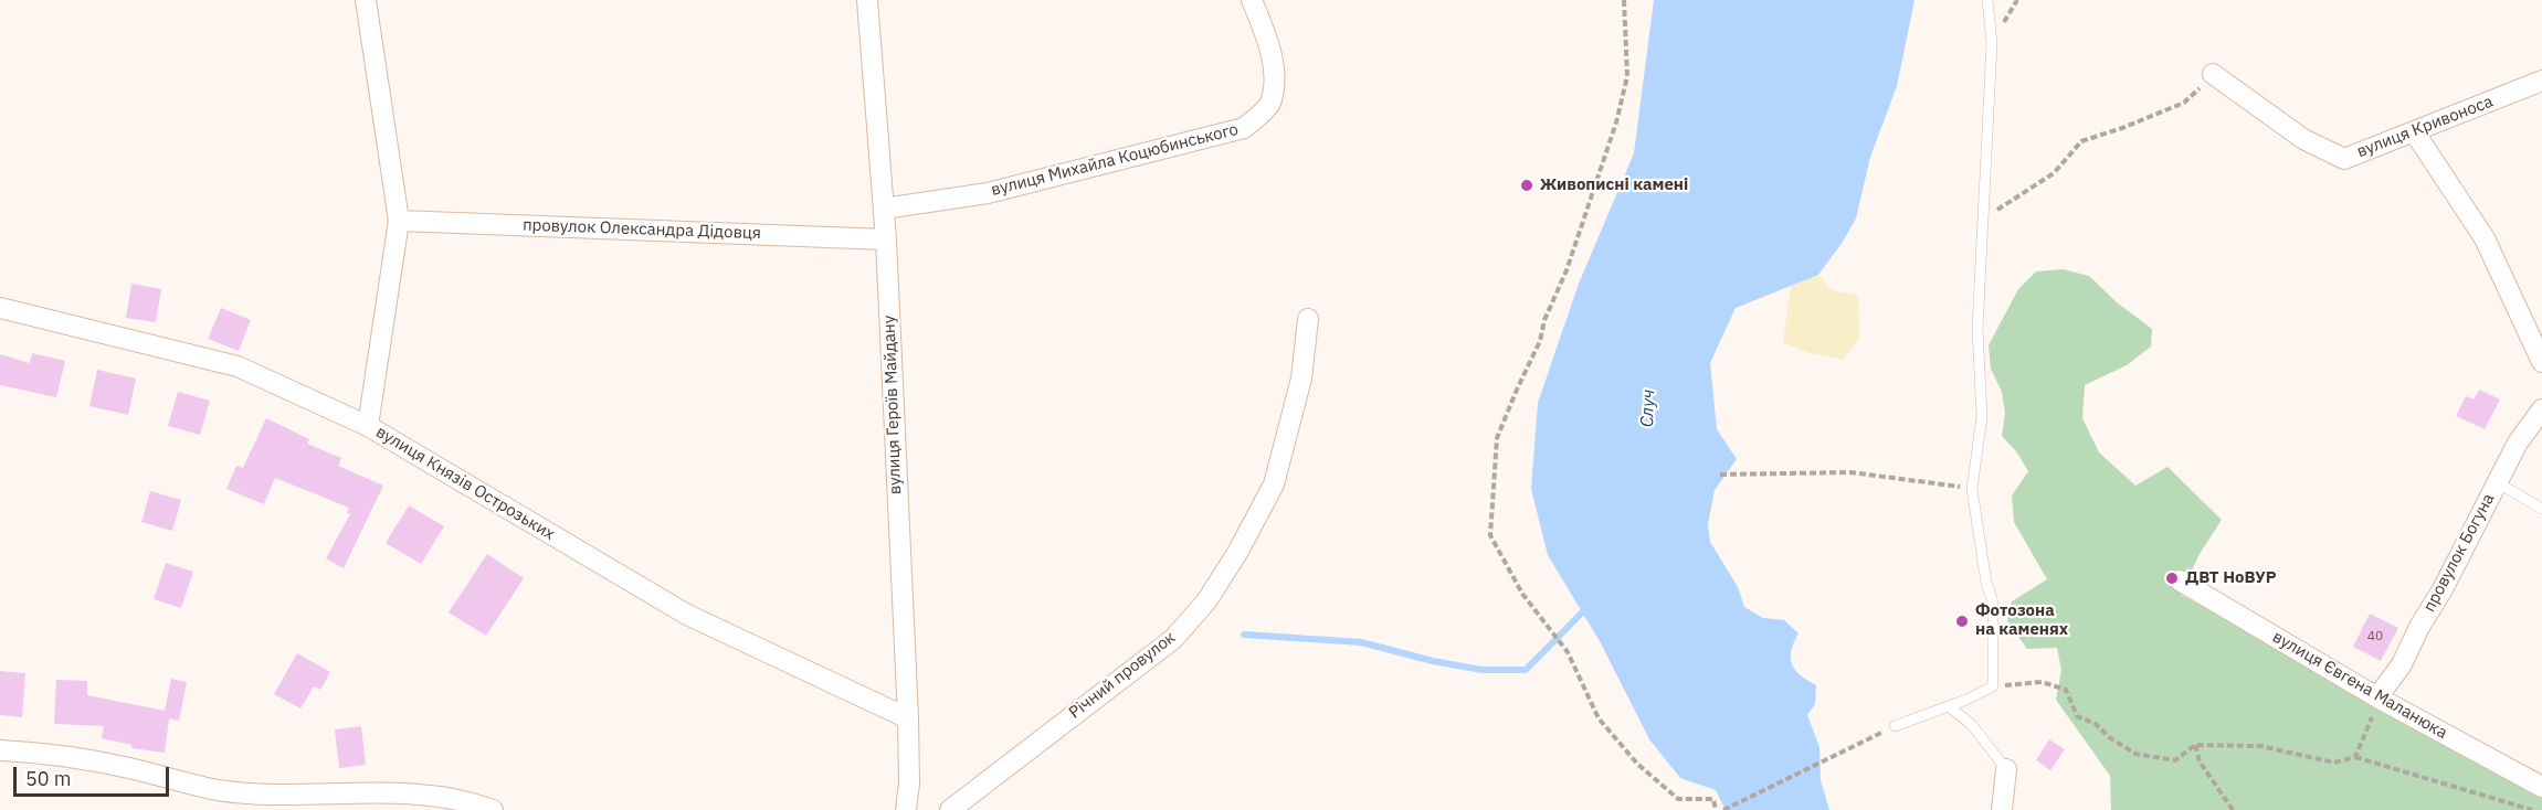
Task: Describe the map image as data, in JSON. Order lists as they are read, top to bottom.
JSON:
{
  "streets": {
    "street": [
      "вулиця Кривоноса",
      "вулиця Михайла Коцюбинського",
      "провулок Олександра Дідовця",
      "вулиця Героїв Майдану",
      "вулиця Князів Острозьких",
      "провулок Богуна",
      "Річний провулок",
      "вулиця Євгена Маланюка"
    ]
  },
  "crossings": [
    ["вулиця Михайла Коцюбинського", "вулиця Героїв Майдану"],
    ["провулок Олександра Дідовця", "вулиця Героїв Майдану"],
    ["вулиця Героїв Майдану", "вулиця Князів Острозьких"],
    ["провулок Богуна", "вулиця Євгена Маланюка"]
  ],
  "water": ["Случ"],
  "places": ["Живописні камені", "ДВТ НоВУР", "Фотозона на каменях"],
  "house_numbers": ["40"],
  "scale_bar": "50 m"
}
